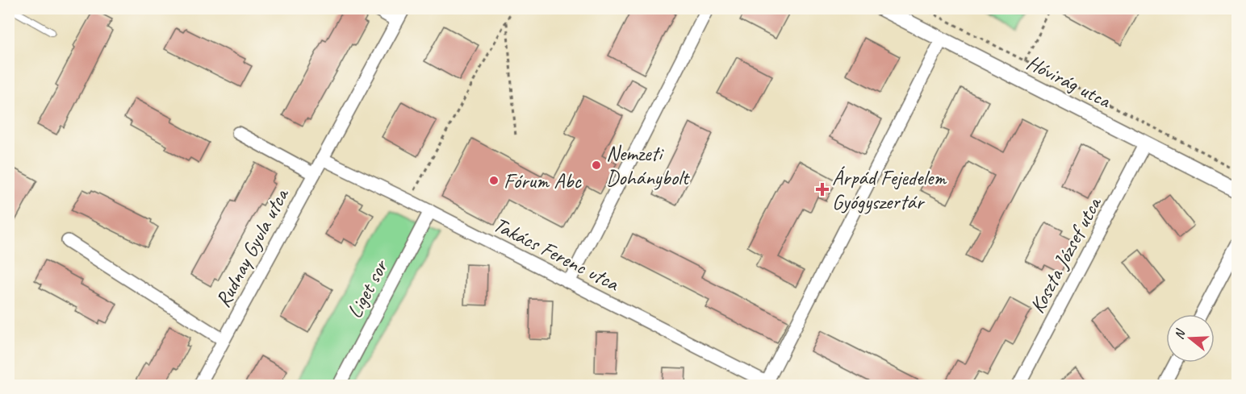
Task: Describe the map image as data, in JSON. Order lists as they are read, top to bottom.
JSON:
{
  "streets": {
    "street": [
      "Hóvirág utca",
      "Rudnay Gyula utca",
      "Takács Ferenc utca",
      "Koszta József utca",
      "Liget sor"
    ]
  },
  "crossings": [
    ["Hóvirág utca", "Koszta József utca"],
    ["Rudnay Gyula utca", "Takács Ferenc utca"],
    ["Takács Ferenc utca", "Liget sor"]
  ],
  "places": {
    "other": ["Nemzeti Dohánybolt", "Fórum Abc"],
    "health": ["Árpád Fejedelem Gyógyszertár"]
  },
  "north": "left"
}
